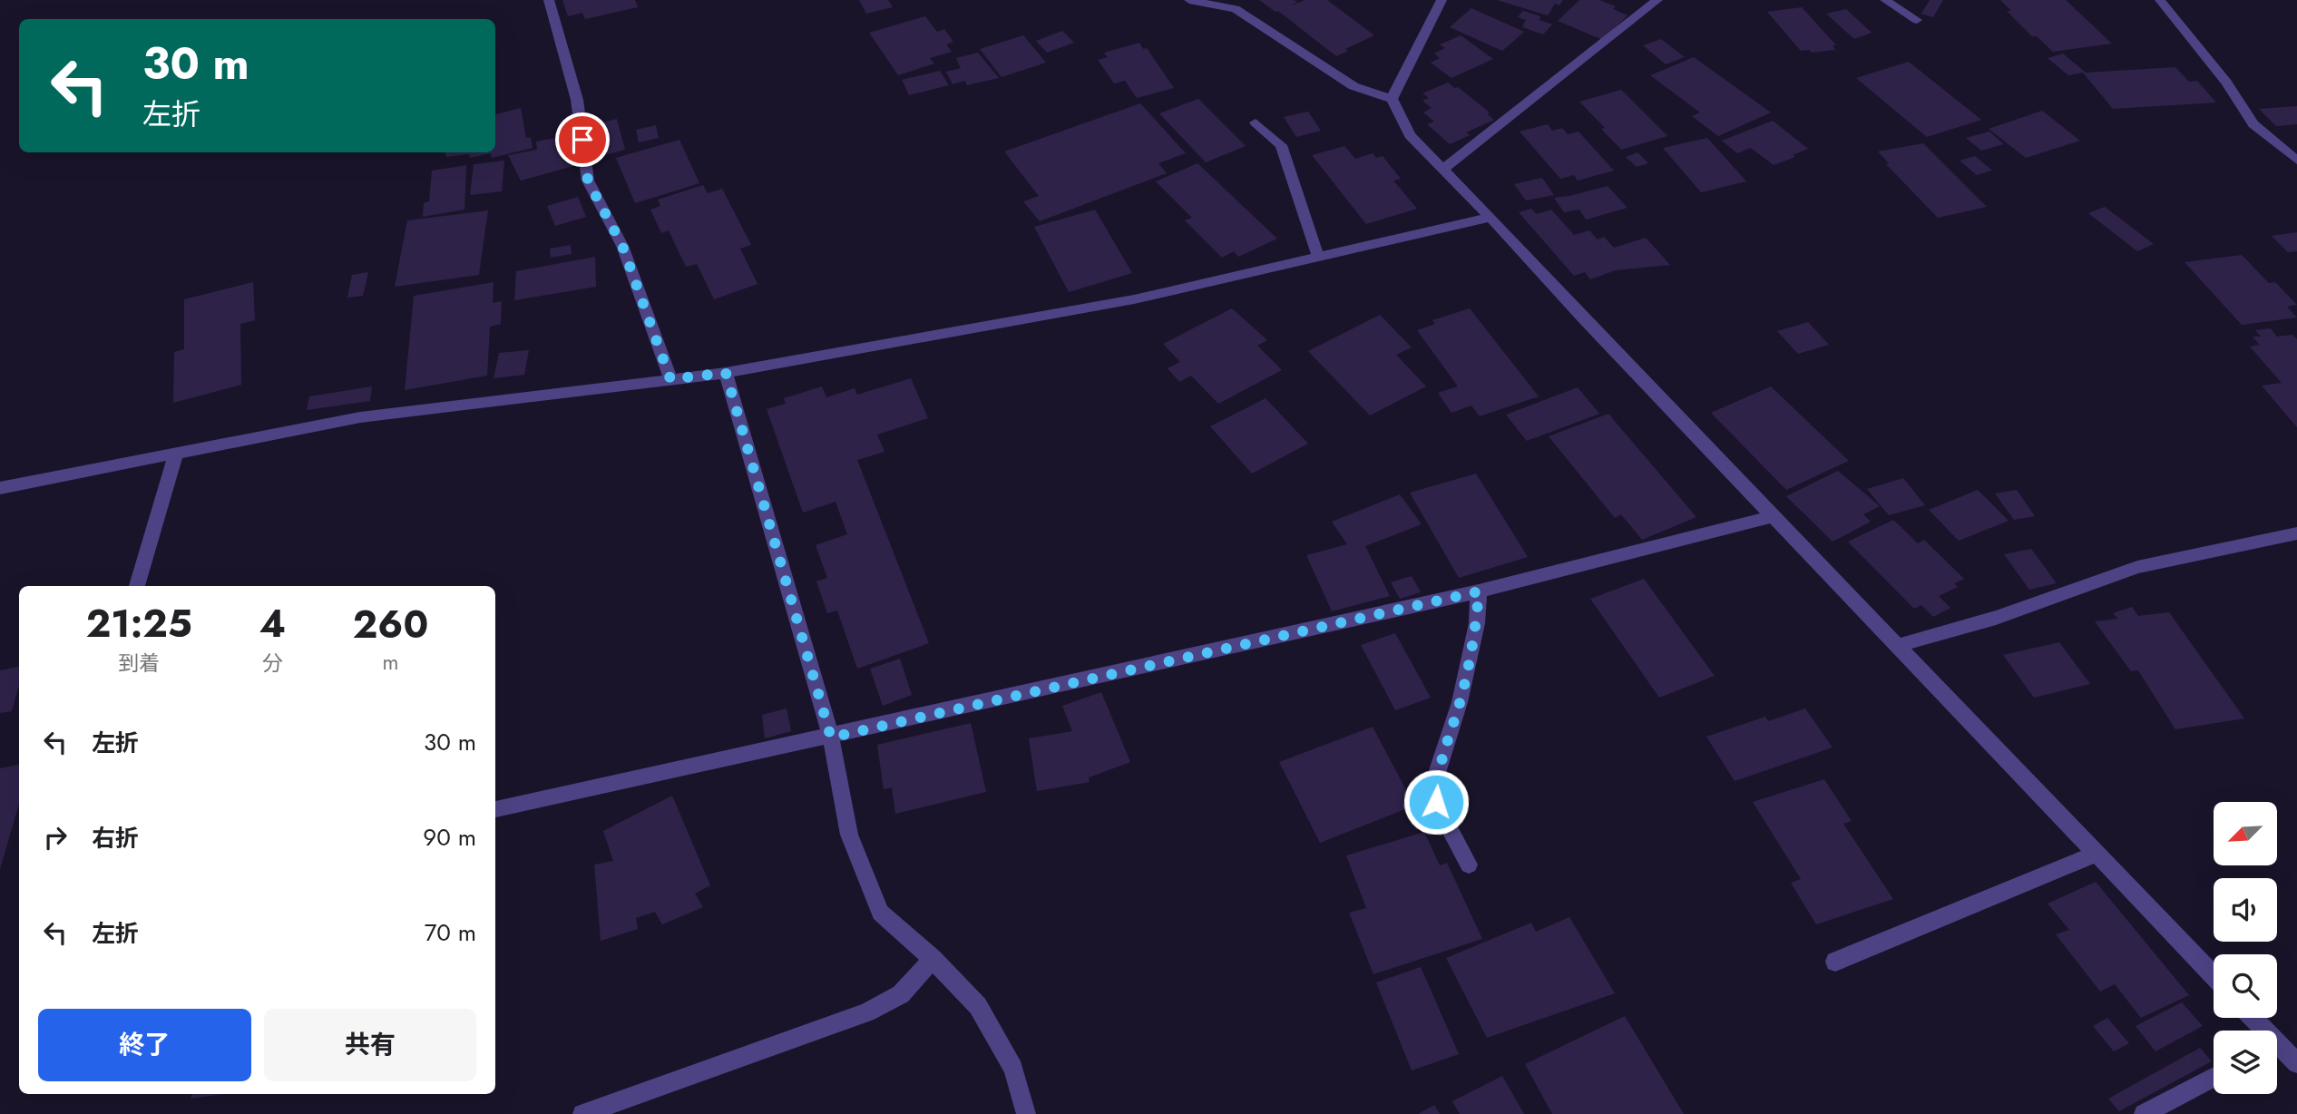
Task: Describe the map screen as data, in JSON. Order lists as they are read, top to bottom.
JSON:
{
  "north": "bottom left",
  "page": {
    "turn": ["30 m", "左折"],
    "eta": [
      "21:25",
      "到着",
      "4",
      "分",
      "260",
      "m"
    ],
    "list": [
      {
        "name": "左折",
        "value": "30 m"
      },
      {
        "name": "右折",
        "value": "90 m"
      },
      {
        "name": "左折",
        "value": "70 m"
      }
    ],
    "buttons": ["終了", "共有"]
  }
}
